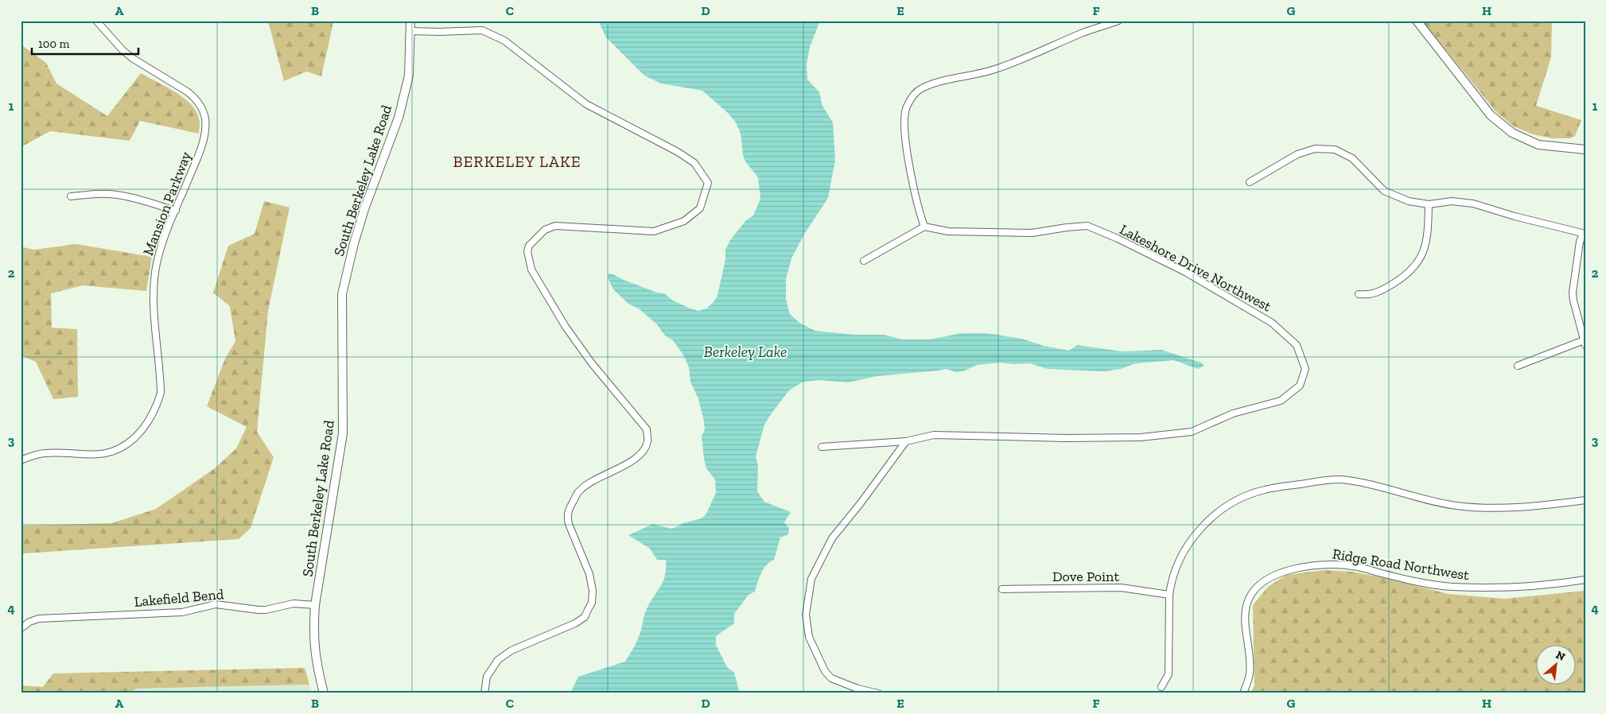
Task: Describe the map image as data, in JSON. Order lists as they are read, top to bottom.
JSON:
{
  "streets": {
    "street": [
      "South Berkeley Lake Road",
      "Mansion Parkway",
      "Lakeshore Drive Northwest",
      "Ridge Road Northwest",
      "Dove Point",
      "Lakefield Bend"
    ]
  },
  "crossings": [
    ["South Berkeley Lake Road", "Lakefield Bend"]
  ],
  "districts": ["BERKELEY LAKE"],
  "water": ["Berkeley Lake"],
  "scale_bar": "100 m",
  "north": "top right",
  "grid": {
    "columns": [
      "A",
      "B",
      "C",
      "D",
      "E",
      "F",
      "G",
      "H"
    ],
    "rows": [
      "1",
      "2",
      "3",
      "4"
    ]
  }
}
